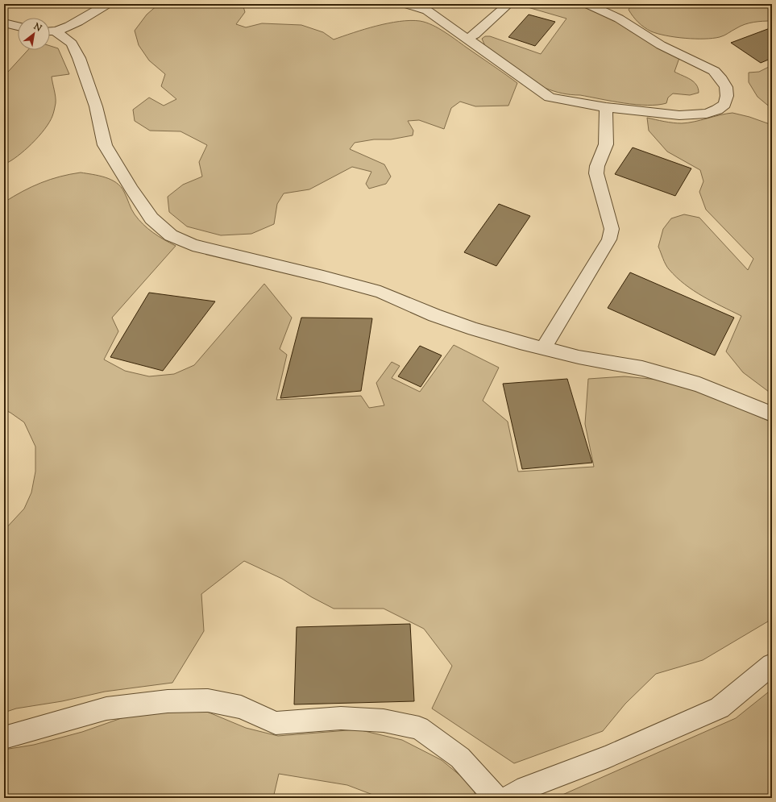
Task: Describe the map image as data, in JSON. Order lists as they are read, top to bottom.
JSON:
{
  "north": "top right"
}
